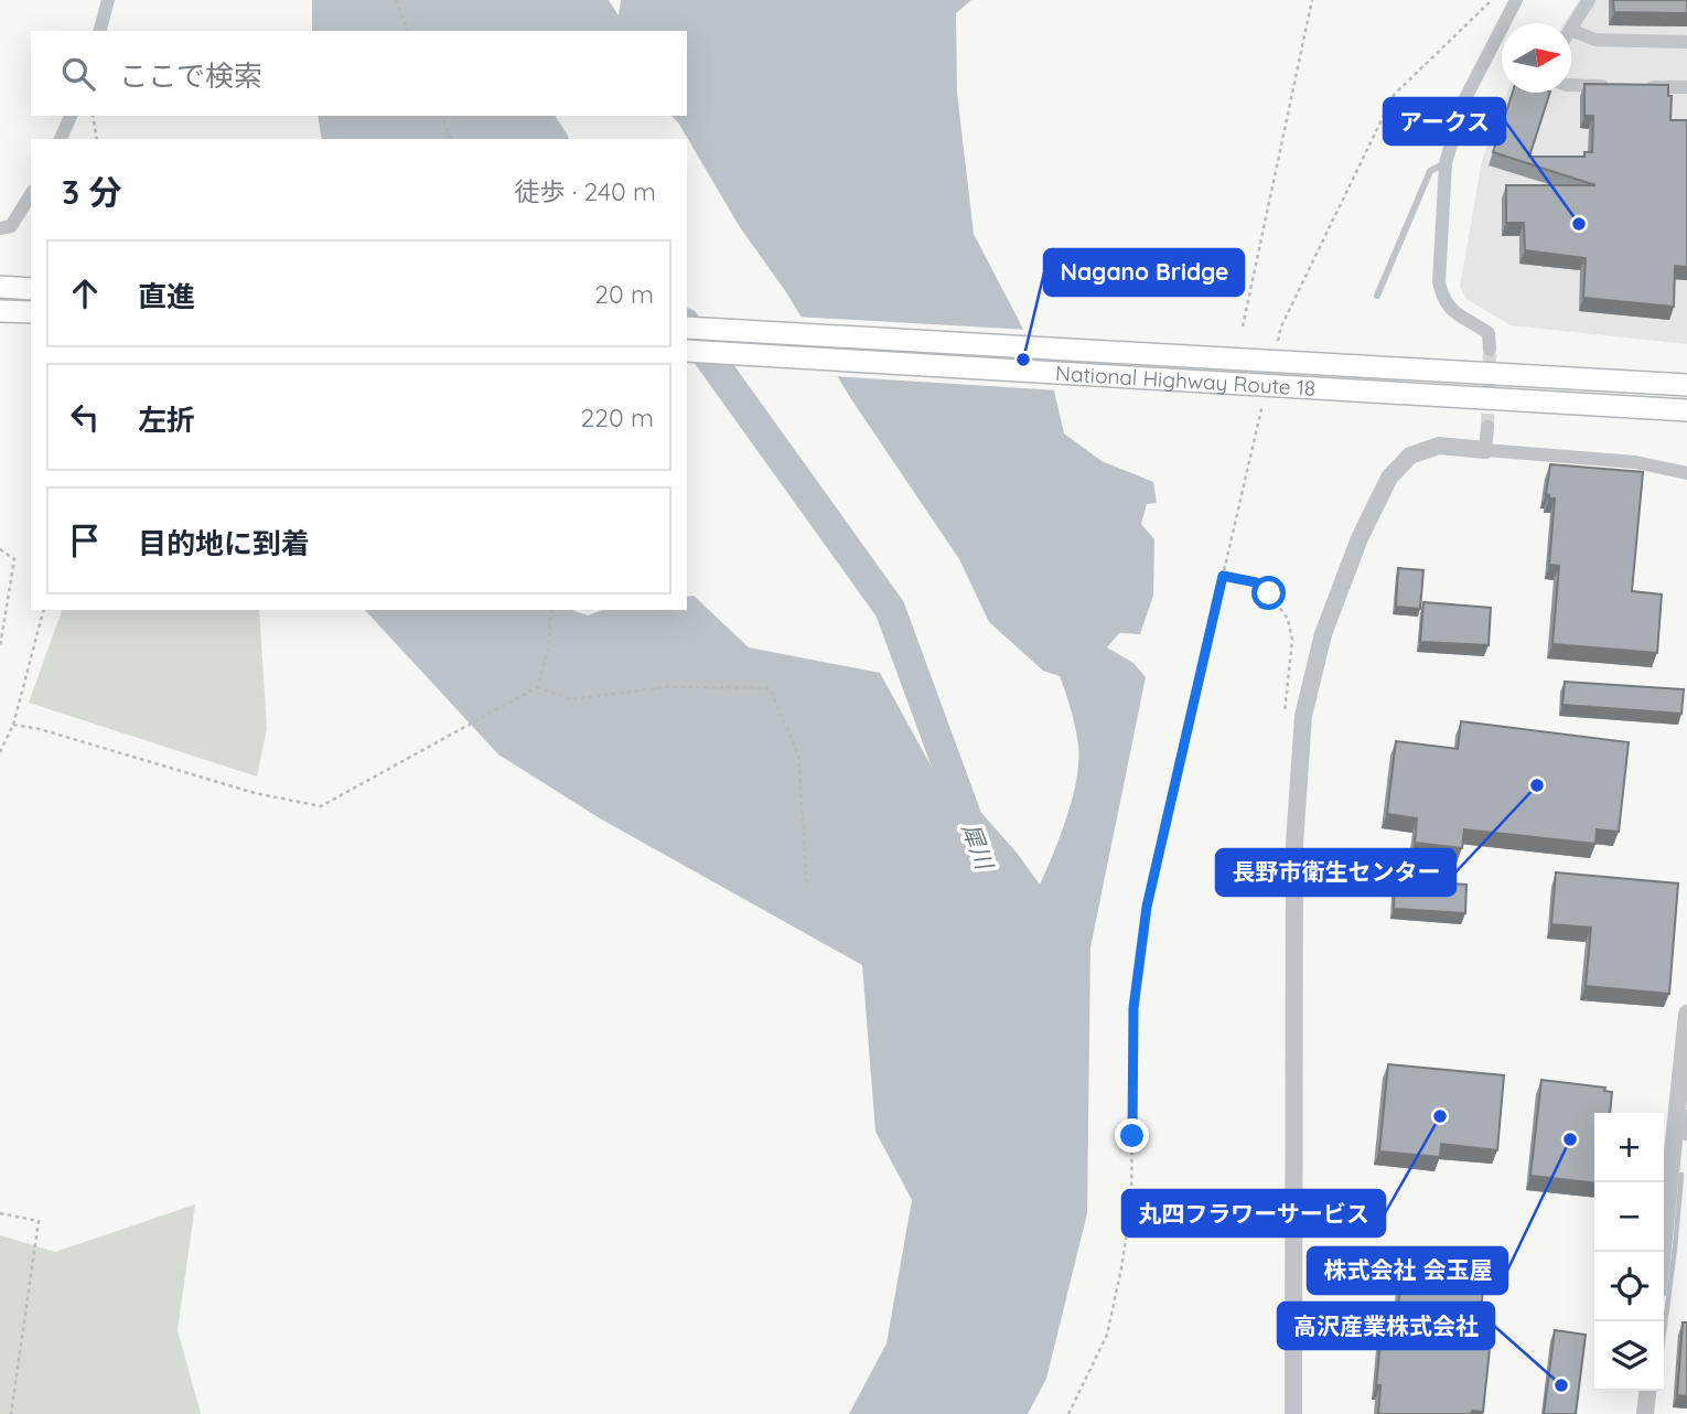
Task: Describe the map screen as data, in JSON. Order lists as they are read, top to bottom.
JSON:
{
  "streets": {
    "highway": ["National Highway Route 18"]
  },
  "water": ["犀川"],
  "places": [
    "アークス",
    "Nagano Bridge",
    "長野市衛生センター",
    "丸四フラワーサービス",
    "株式会社 会玉屋",
    "高沢産業株式会社"
  ],
  "north": "right",
  "page": {
    "search": "ここで検索",
    "heading": ["3 分", "徒歩 · 240 m"],
    "list": [
      ["直進", "20 m"],
      ["左折", "220 m"],
      "目的地に到着"
    ],
    "map_buttons": ["+", "−"]
  }
}
